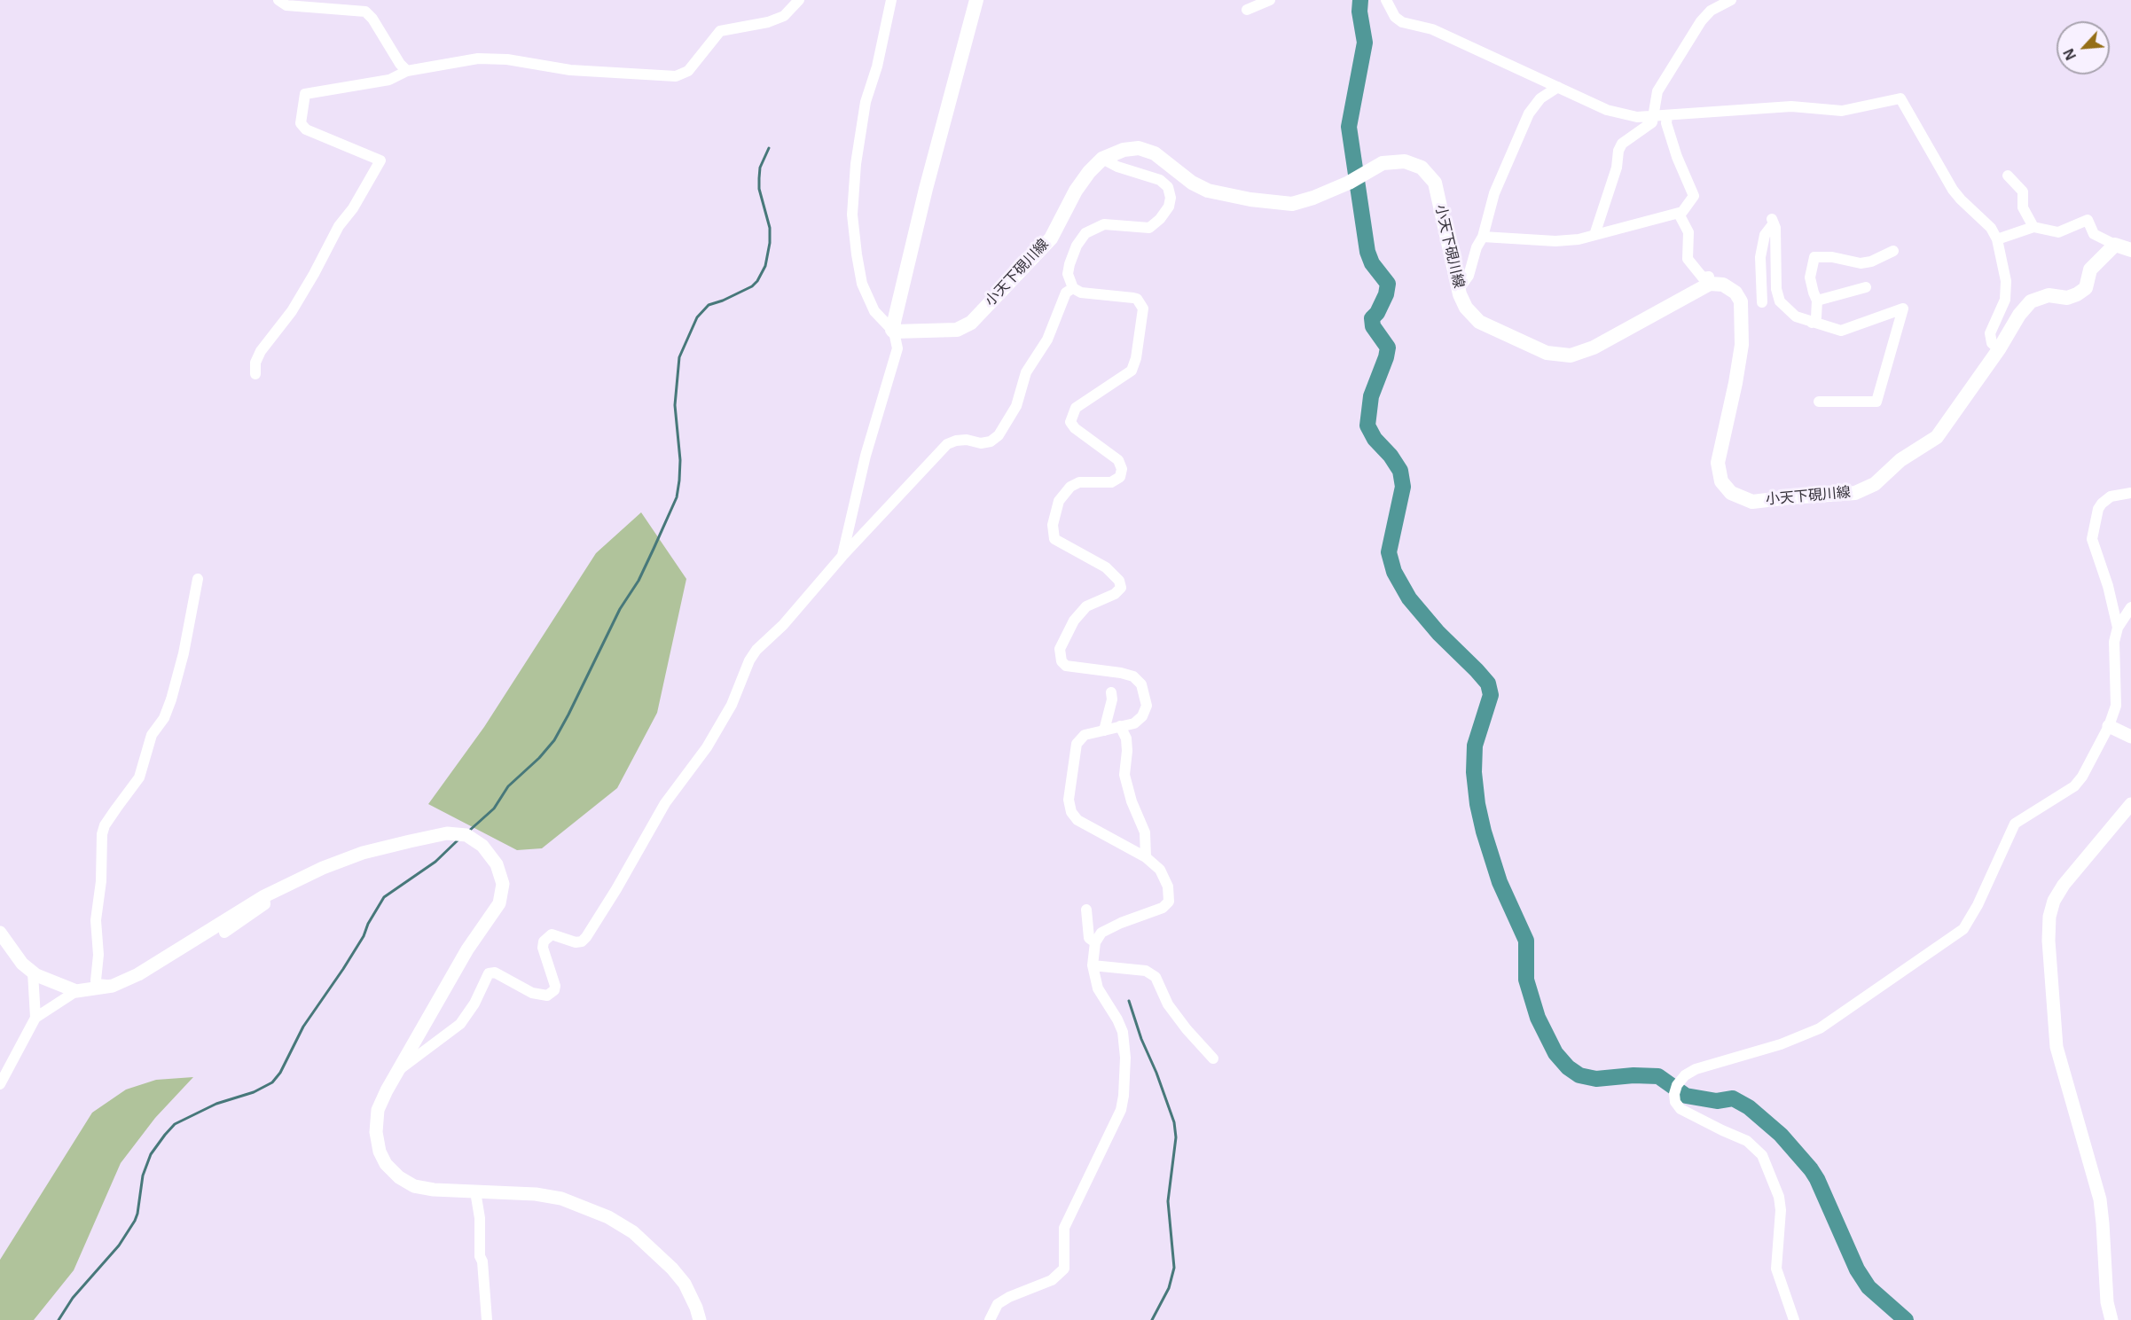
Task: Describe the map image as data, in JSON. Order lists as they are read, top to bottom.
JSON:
{
  "streets": {
    "main road": ["小天下硯川線"]
  },
  "north": "bottom left"
}
